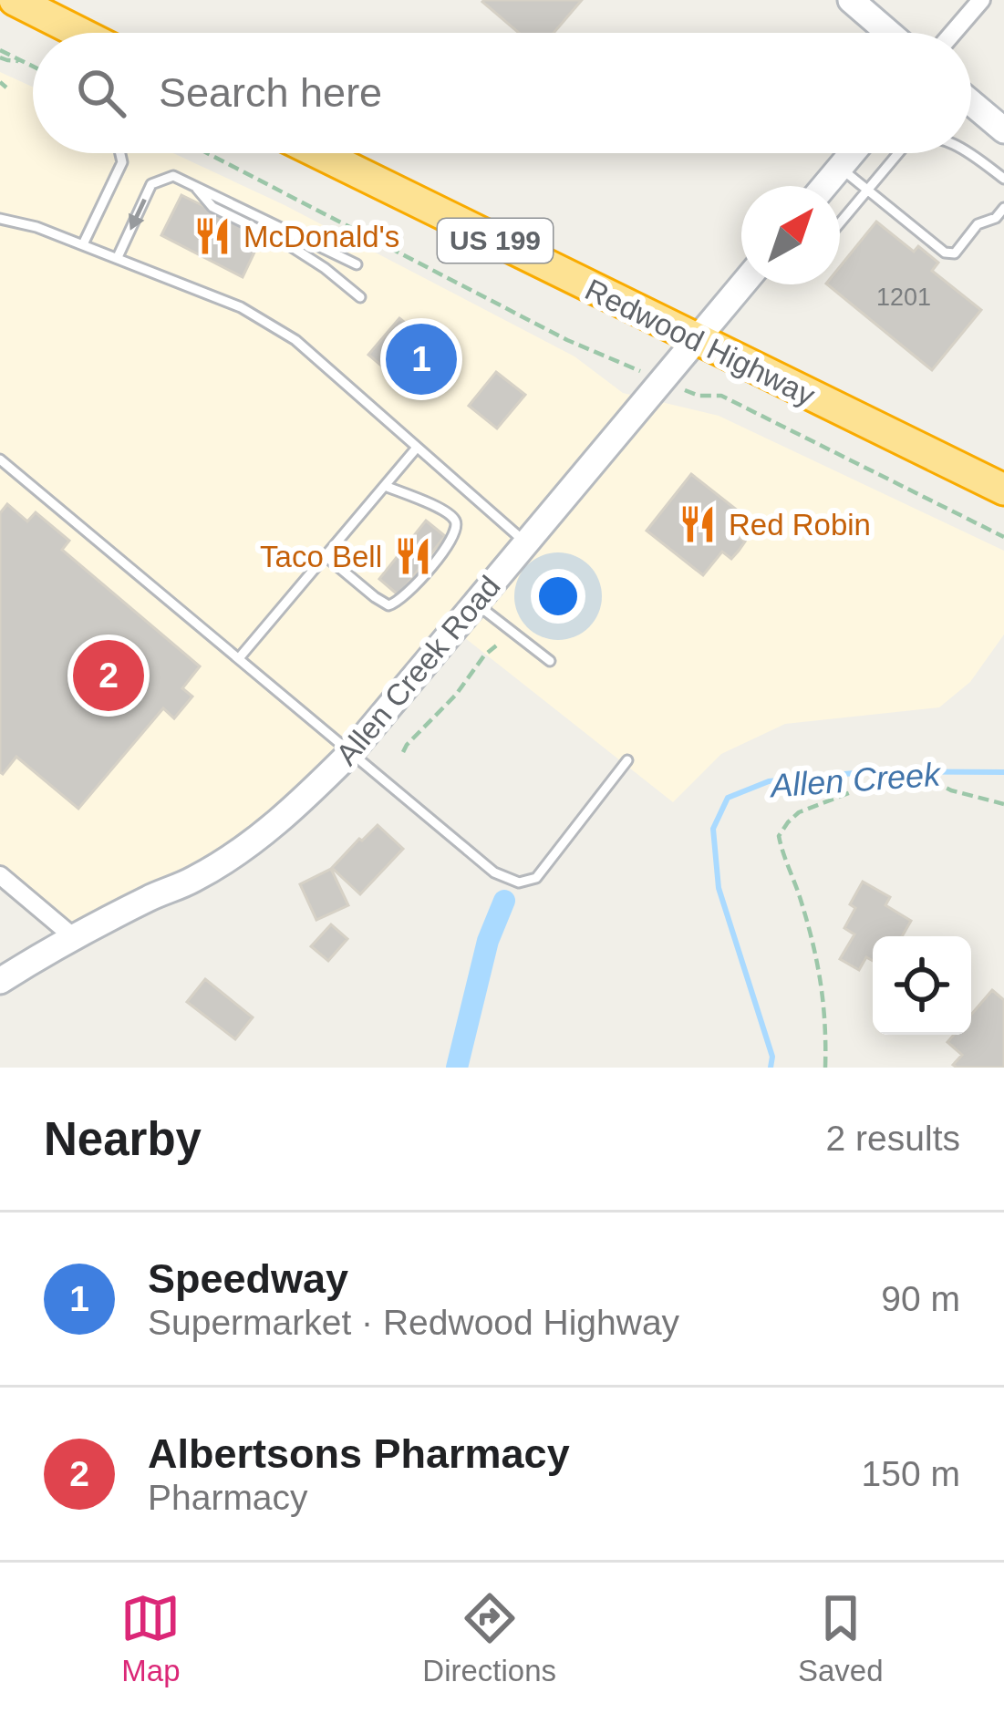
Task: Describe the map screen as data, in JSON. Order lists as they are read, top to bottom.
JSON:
{
  "streets": {
    "highway": ["US 199", "Redwood Highway"],
    "street": ["Allen Creek Road"]
  },
  "crossings": [
    ["Redwood Highway", "Allen Creek Road"]
  ],
  "water": ["Allen Creek"],
  "places": {
    "restaurant": ["McDonald's", "Red Robin", "Taco Bell"]
  },
  "house_numbers": ["1201"],
  "north": "top right",
  "page": {
    "search": "Search here",
    "pins": ["1", "2"],
    "heading": ["Nearby", "2 results"],
    "list": [
      {
        "mark": "1",
        "name": "Speedway",
        "note": "Supermarket · Redwood Highway",
        "value": "90 m"
      },
      {
        "mark": "2",
        "name": "Albertsons Pharmacy",
        "note": "Pharmacy",
        "value": "150 m"
      }
    ],
    "nav": ["Map", "Directions", "Saved"]
  }
}
